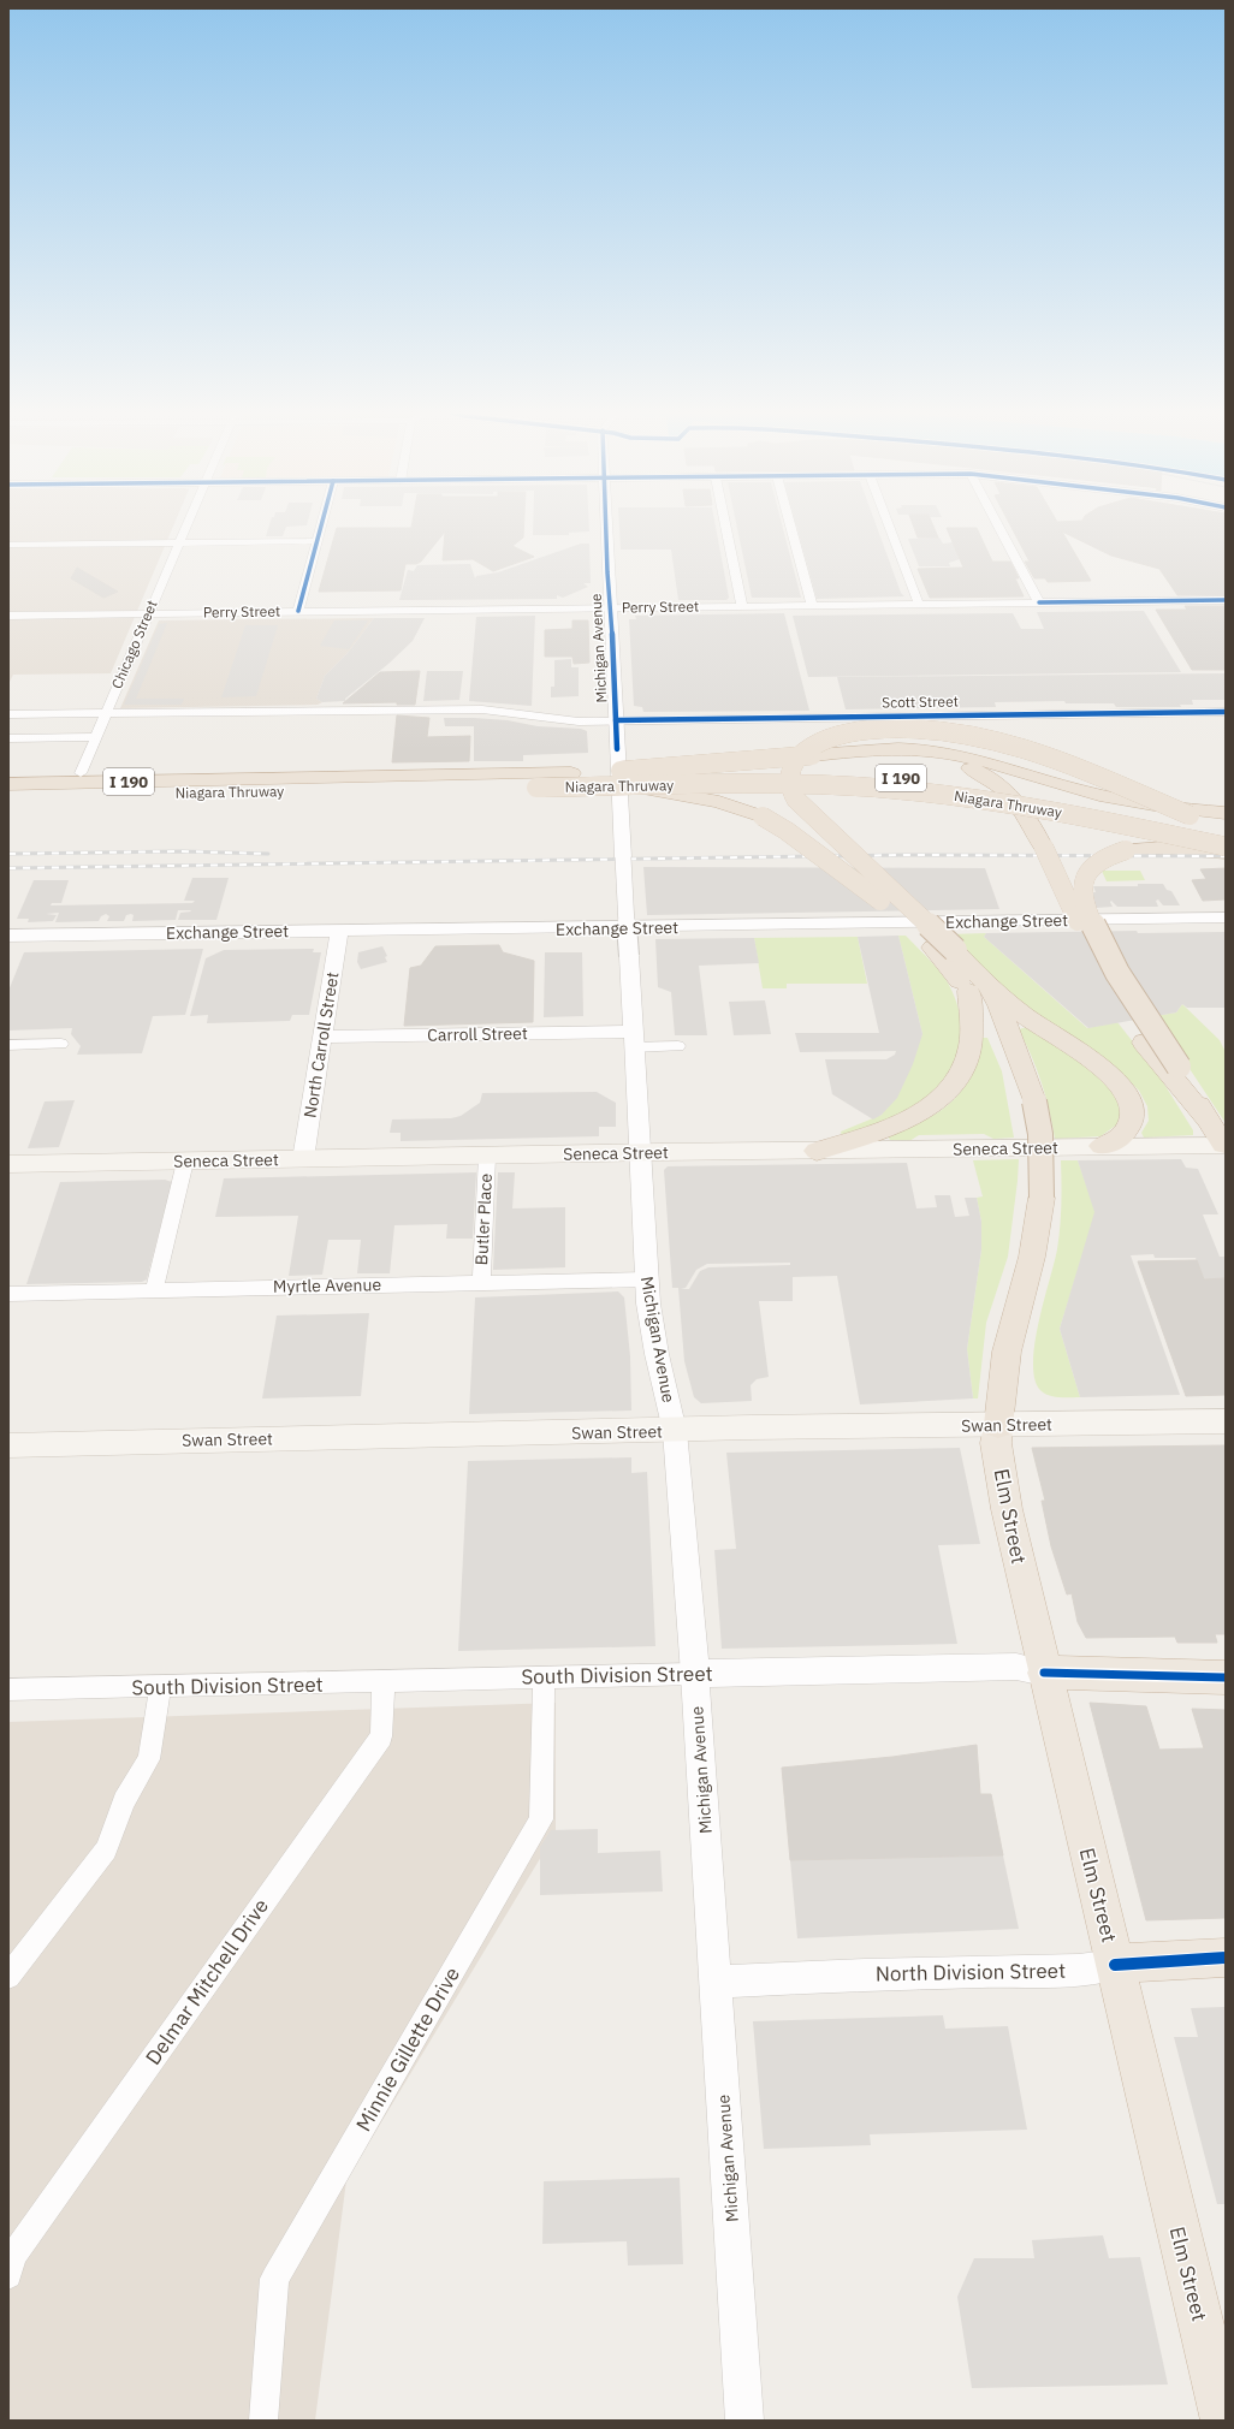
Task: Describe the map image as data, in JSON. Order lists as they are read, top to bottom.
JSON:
{
  "streets": {
    "highway": [
      "I 190",
      "Niagara Thruway",
      "Elm Street",
      "South Division Street",
      "North Division Street"
    ],
    "main road": ["Seneca Street", "Swan Street"],
    "street": [
      "Perry Street",
      "Chicago Street",
      "Michigan Avenue",
      "Scott Street",
      "Exchange Street",
      "Carroll Street",
      "North Carroll Street",
      "Butler Place",
      "Myrtle Avenue",
      "Delmar Mitchell Drive",
      "Minnie Gillette Drive"
    ]
  },
  "crossings": [
    ["Perry Street", "Chicago Street"],
    ["Perry Street", "Michigan Avenue"],
    ["Chicago Street", "Scott Street"],
    ["Michigan Avenue", "Scott Street"],
    ["Michigan Avenue", "Carroll Street"],
    ["Michigan Avenue", "Seneca Street"],
    ["Michigan Avenue", "Myrtle Avenue"],
    ["Michigan Avenue", "Swan Street"],
    ["Michigan Avenue", "South Division Street"],
    ["Michigan Avenue", "North Division Street"],
    ["Exchange Street", "North Carroll Street"],
    ["Carroll Street", "North Carroll Street"],
    ["North Carroll Street", "Seneca Street"],
    ["Seneca Street", "Butler Place"],
    ["Butler Place", "Myrtle Avenue"],
    ["Swan Street", "Elm Street"],
    ["Elm Street", "South Division Street"],
    ["Elm Street", "North Division Street"],
    ["South Division Street", "Delmar Mitchell Drive"],
    ["South Division Street", "Minnie Gillette Drive"]
  ]
}
